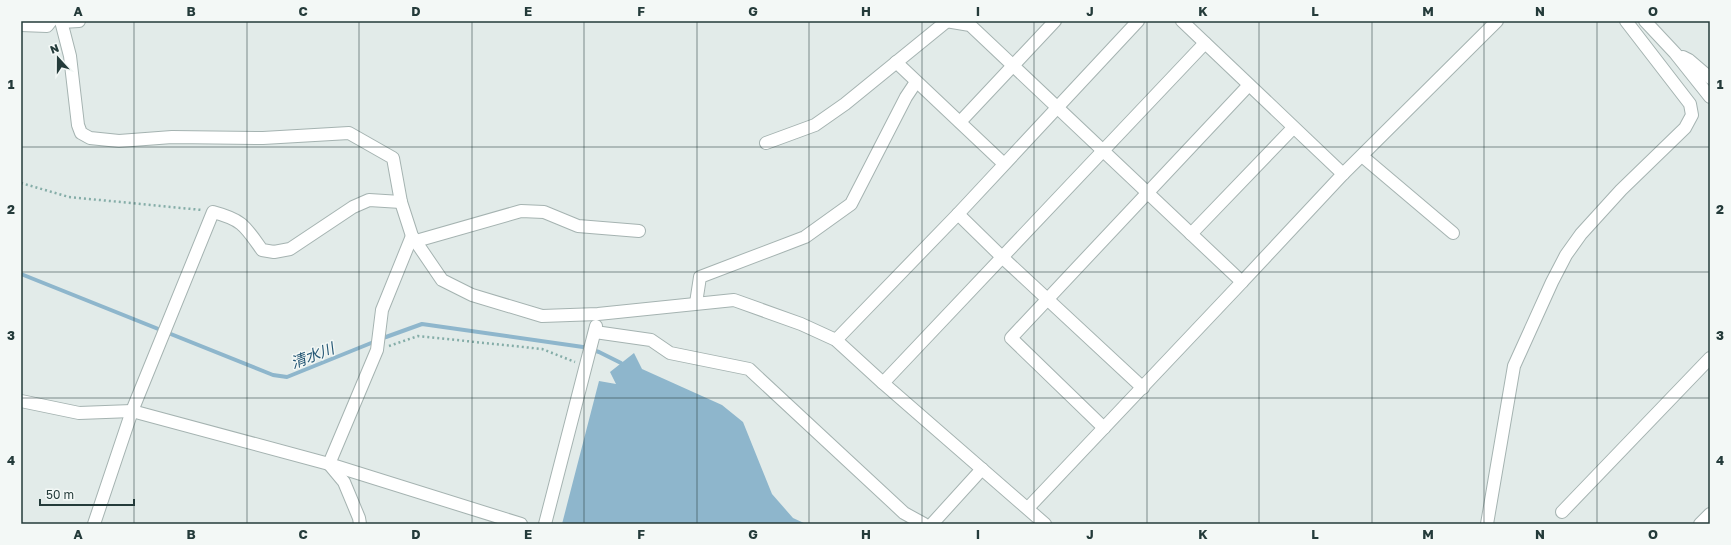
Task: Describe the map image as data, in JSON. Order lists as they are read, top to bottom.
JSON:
{
  "water": ["清水川"],
  "scale_bar": "50 m",
  "north": "top",
  "grid": {
    "columns": [
      "A",
      "B",
      "C",
      "D",
      "E",
      "F",
      "G",
      "H",
      "I",
      "J",
      "K",
      "L",
      "M",
      "N",
      "O"
    ],
    "rows": [
      "1",
      "2",
      "3",
      "4"
    ]
  }
}
